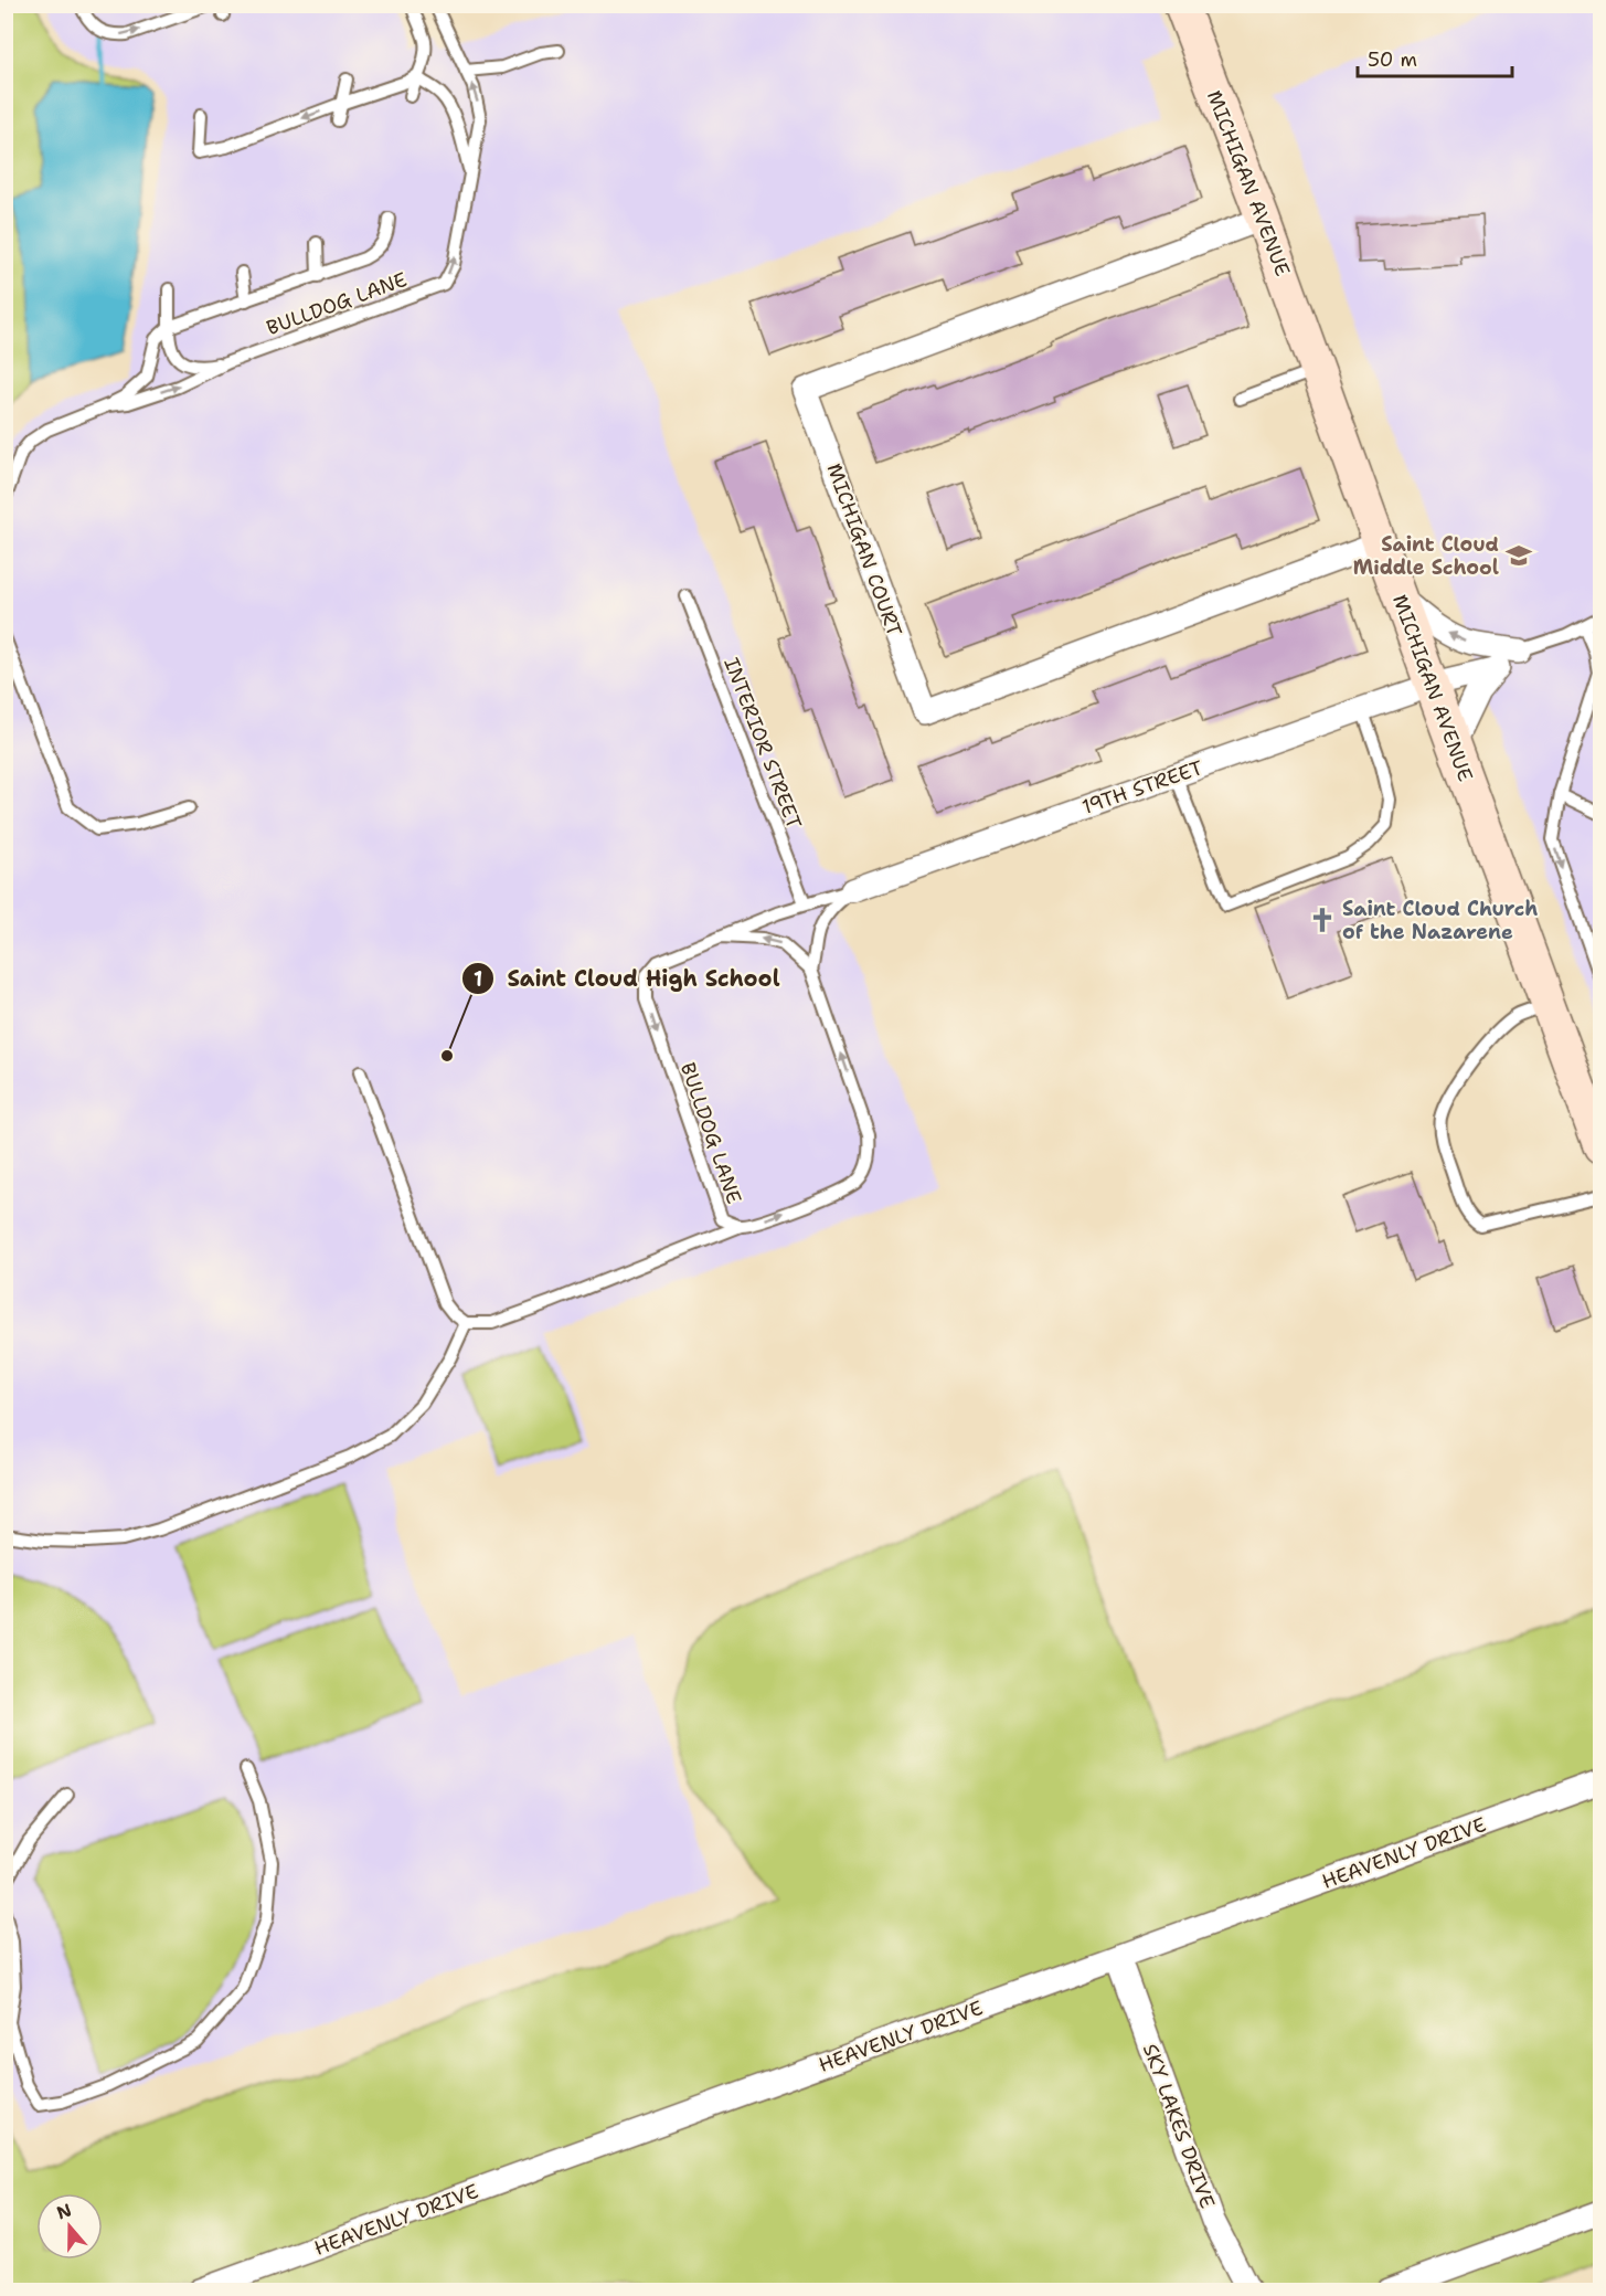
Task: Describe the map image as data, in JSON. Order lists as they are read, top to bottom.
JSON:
{
  "streets": {
    "street": [
      "MICHIGAN AVENUE",
      "MICHIGAN COURT",
      "19TH STREET",
      "HEAVENLY DRIVE",
      "SKY LAKES DRIVE"
    ],
    "lane": ["BULLDOG LANE", "INTERIOR STREET"]
  },
  "crossings": [
    ["MICHIGAN AVENUE", "MICHIGAN COURT"],
    ["MICHIGAN AVENUE", "19TH STREET"],
    ["BULLDOG LANE", "INTERIOR STREET"],
    ["BULLDOG LANE", "19TH STREET"],
    ["HEAVENLY DRIVE", "SKY LAKES DRIVE"]
  ],
  "places": {
    "school or university": ["Saint Cloud Middle School"],
    "church": ["Saint Cloud Church of the Nazarene"],
    "other": ["Saint Cloud High School"]
  },
  "scale_bar": "50 m",
  "north": "top"
}
